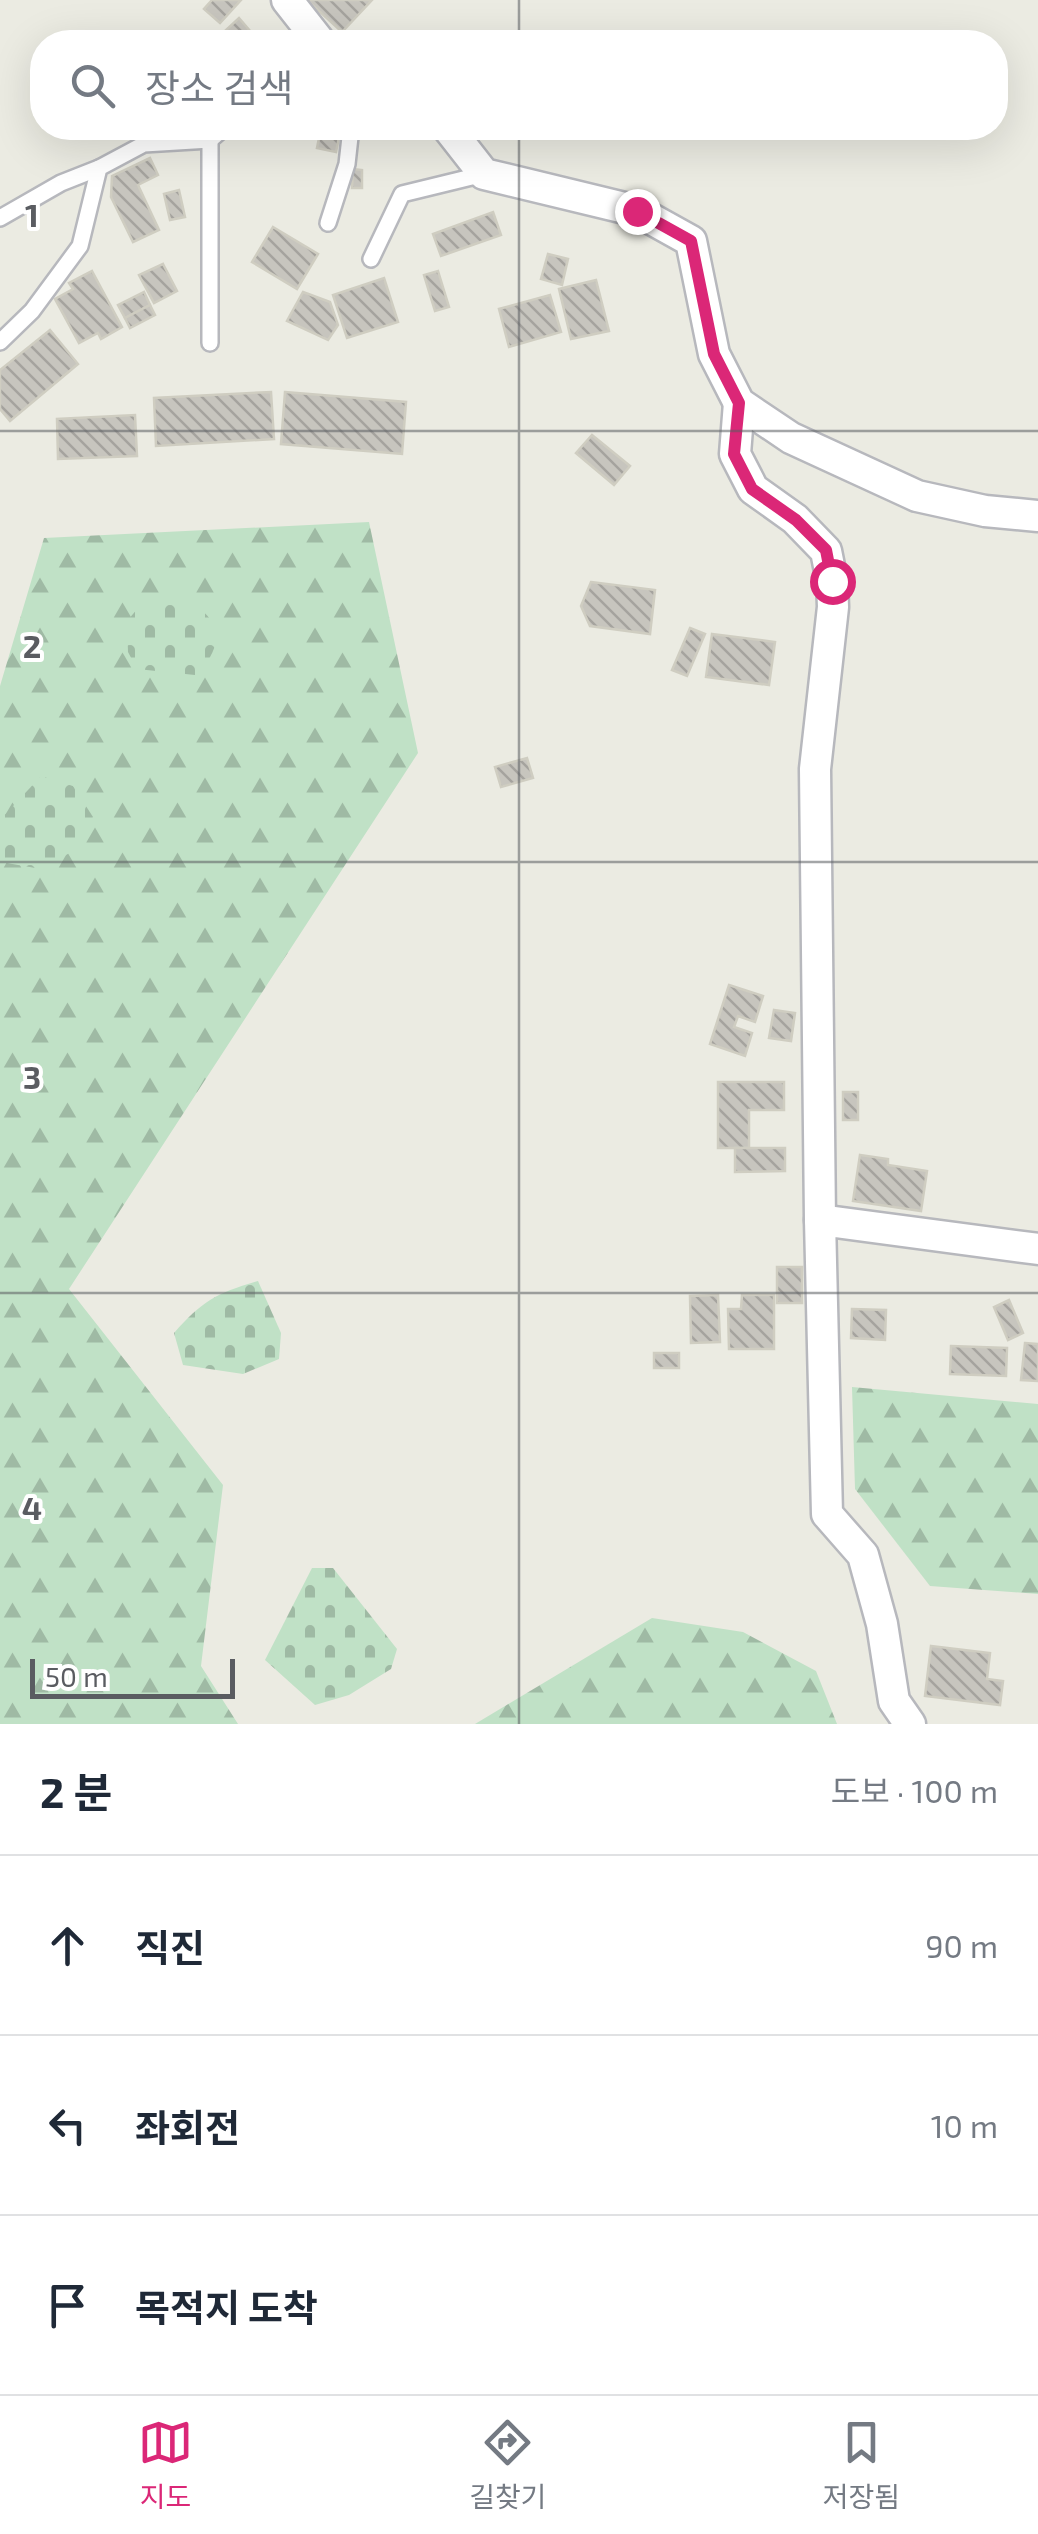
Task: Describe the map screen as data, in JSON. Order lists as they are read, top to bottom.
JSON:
{
  "scale_bar": "50 m",
  "page": {
    "search": "장소 검색",
    "scale": "50 m",
    "heading": ["2 분", "도보 · 100 m"],
    "list": [
      ["직진", "90 m"],
      ["좌회전", "10 m"],
      "목적지 도착"
    ],
    "nav": ["지도", "길찾기", "저장됨"]
  },
  "grid": {
    "rows": [
      "1",
      "2",
      "3",
      "4"
    ]
  }
}
